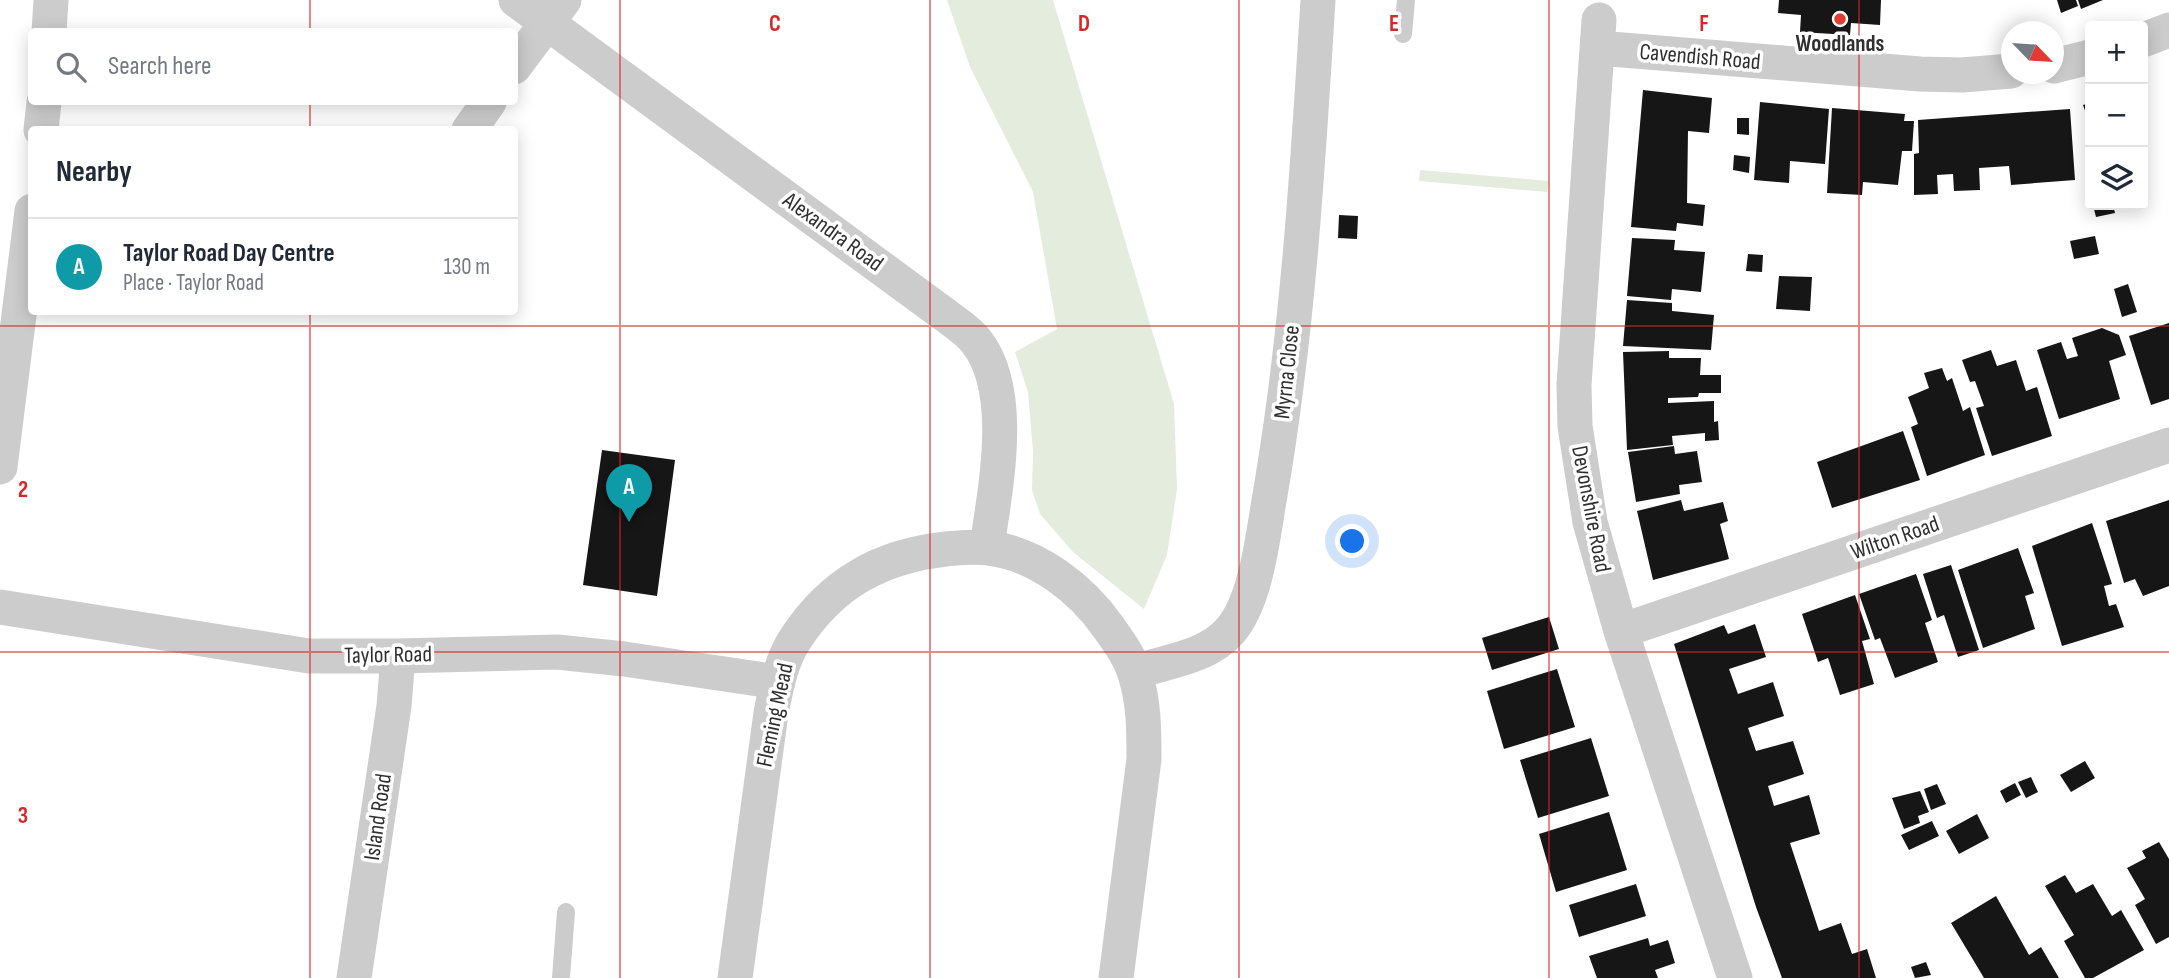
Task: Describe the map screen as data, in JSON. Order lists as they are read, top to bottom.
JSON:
{
  "streets": {
    "street": [
      "Cavendish Road",
      "Alexandra Road",
      "Myrna Close",
      "Devonshire Road",
      "Wilton Road",
      "Taylor Road",
      "Fleming Mead",
      "Island Road"
    ]
  },
  "crossings": [
    ["Cavendish Road", "Devonshire Road"],
    ["Alexandra Road", "Fleming Mead"],
    ["Myrna Close", "Fleming Mead"],
    ["Devonshire Road", "Wilton Road"],
    ["Taylor Road", "Fleming Mead"],
    ["Taylor Road", "Island Road"]
  ],
  "places": ["Woodlands"],
  "north": "bottom right",
  "page": {
    "map_buttons": ["+", "−"],
    "search": "Search here",
    "heading": "Nearby",
    "list": [
      {
        "mark": "A",
        "name": "Taylor Road Day Centre",
        "note": "Place · Taylor Road",
        "value": "130 m"
      }
    ],
    "pins": "A"
  },
  "grid": {
    "columns": [
      "C",
      "D",
      "E",
      "F"
    ],
    "rows": ["2", "3"]
  }
}
